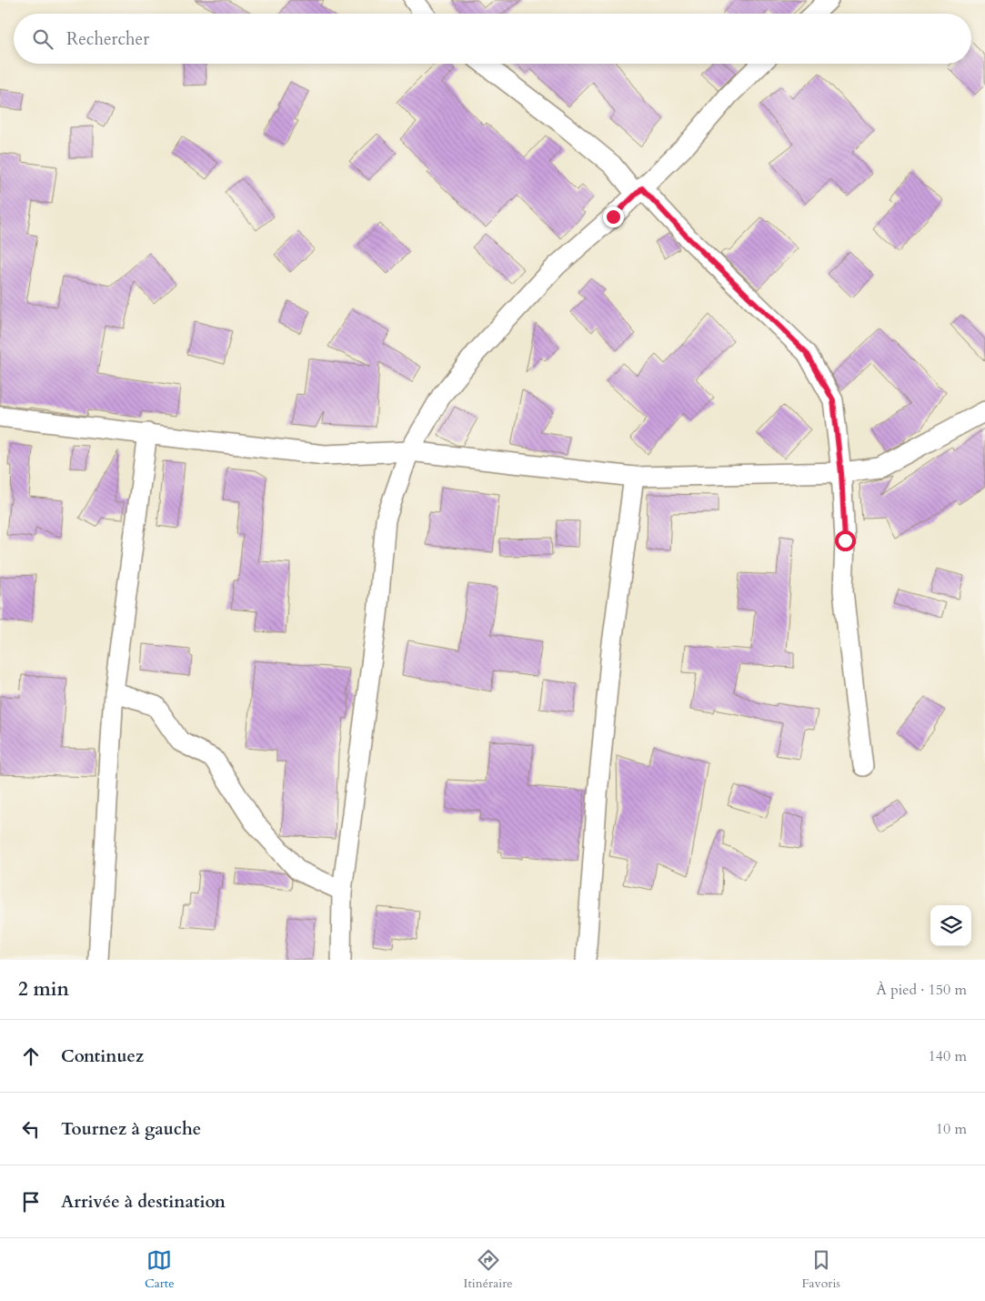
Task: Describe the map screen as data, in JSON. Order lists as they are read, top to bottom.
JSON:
{
  "page": {
    "search": "Rechercher",
    "heading": ["2 min", "À pied · 150 m"],
    "list": [
      ["Continuez", "140 m"],
      ["Tournez à gauche", "10 m"],
      "Arrivée à destination"
    ],
    "nav": ["Carte", "Itinéraire", "Favoris"]
  }
}
